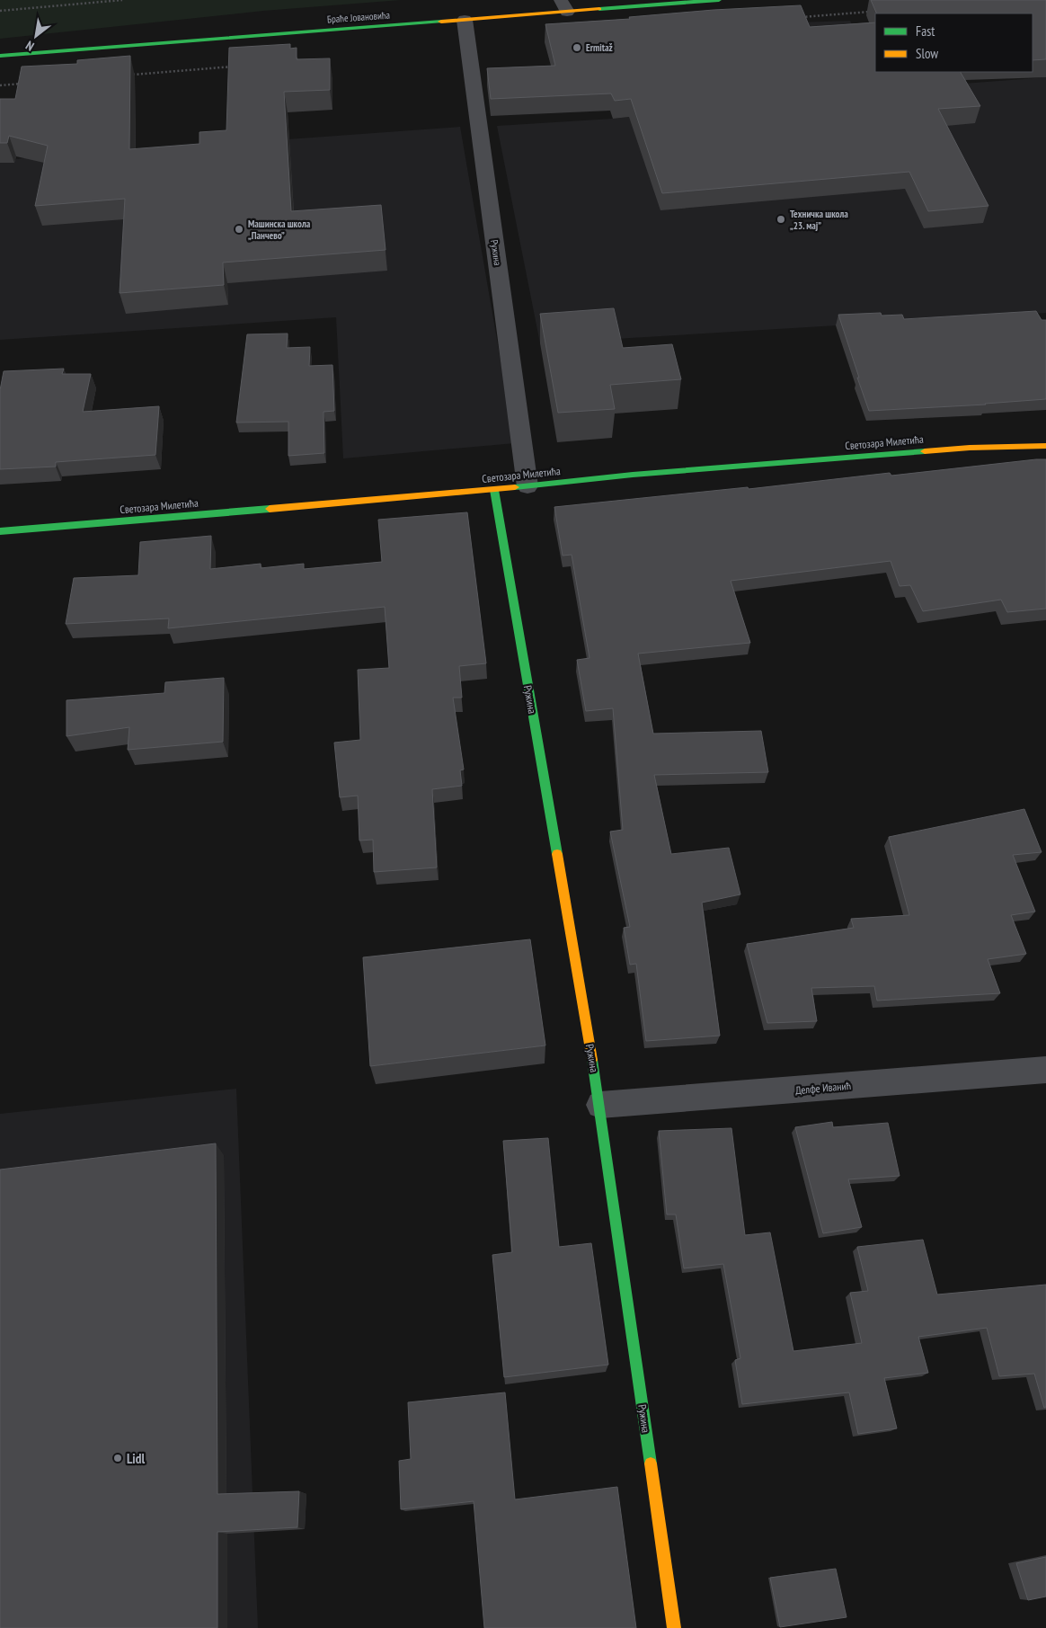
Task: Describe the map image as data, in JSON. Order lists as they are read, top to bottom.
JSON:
{
  "streets": {
    "street": [
      "Браће Јовановића",
      "Ружина",
      "Светозара Милетића",
      "Делфе Иванић"
    ]
  },
  "crossings": [
    ["Браће Јовановића", "Ружина"],
    ["Ружина", "Светозара Милетића"],
    ["Ружина", "Делфе Иванић"]
  ],
  "places": [
    "Ermitaž",
    "Техничка школа „23. мај”",
    "Машинска школа „Панчево”",
    "Lidl"
  ],
  "legend": ["Fast", "Slow"],
  "north": "bottom left"
}
